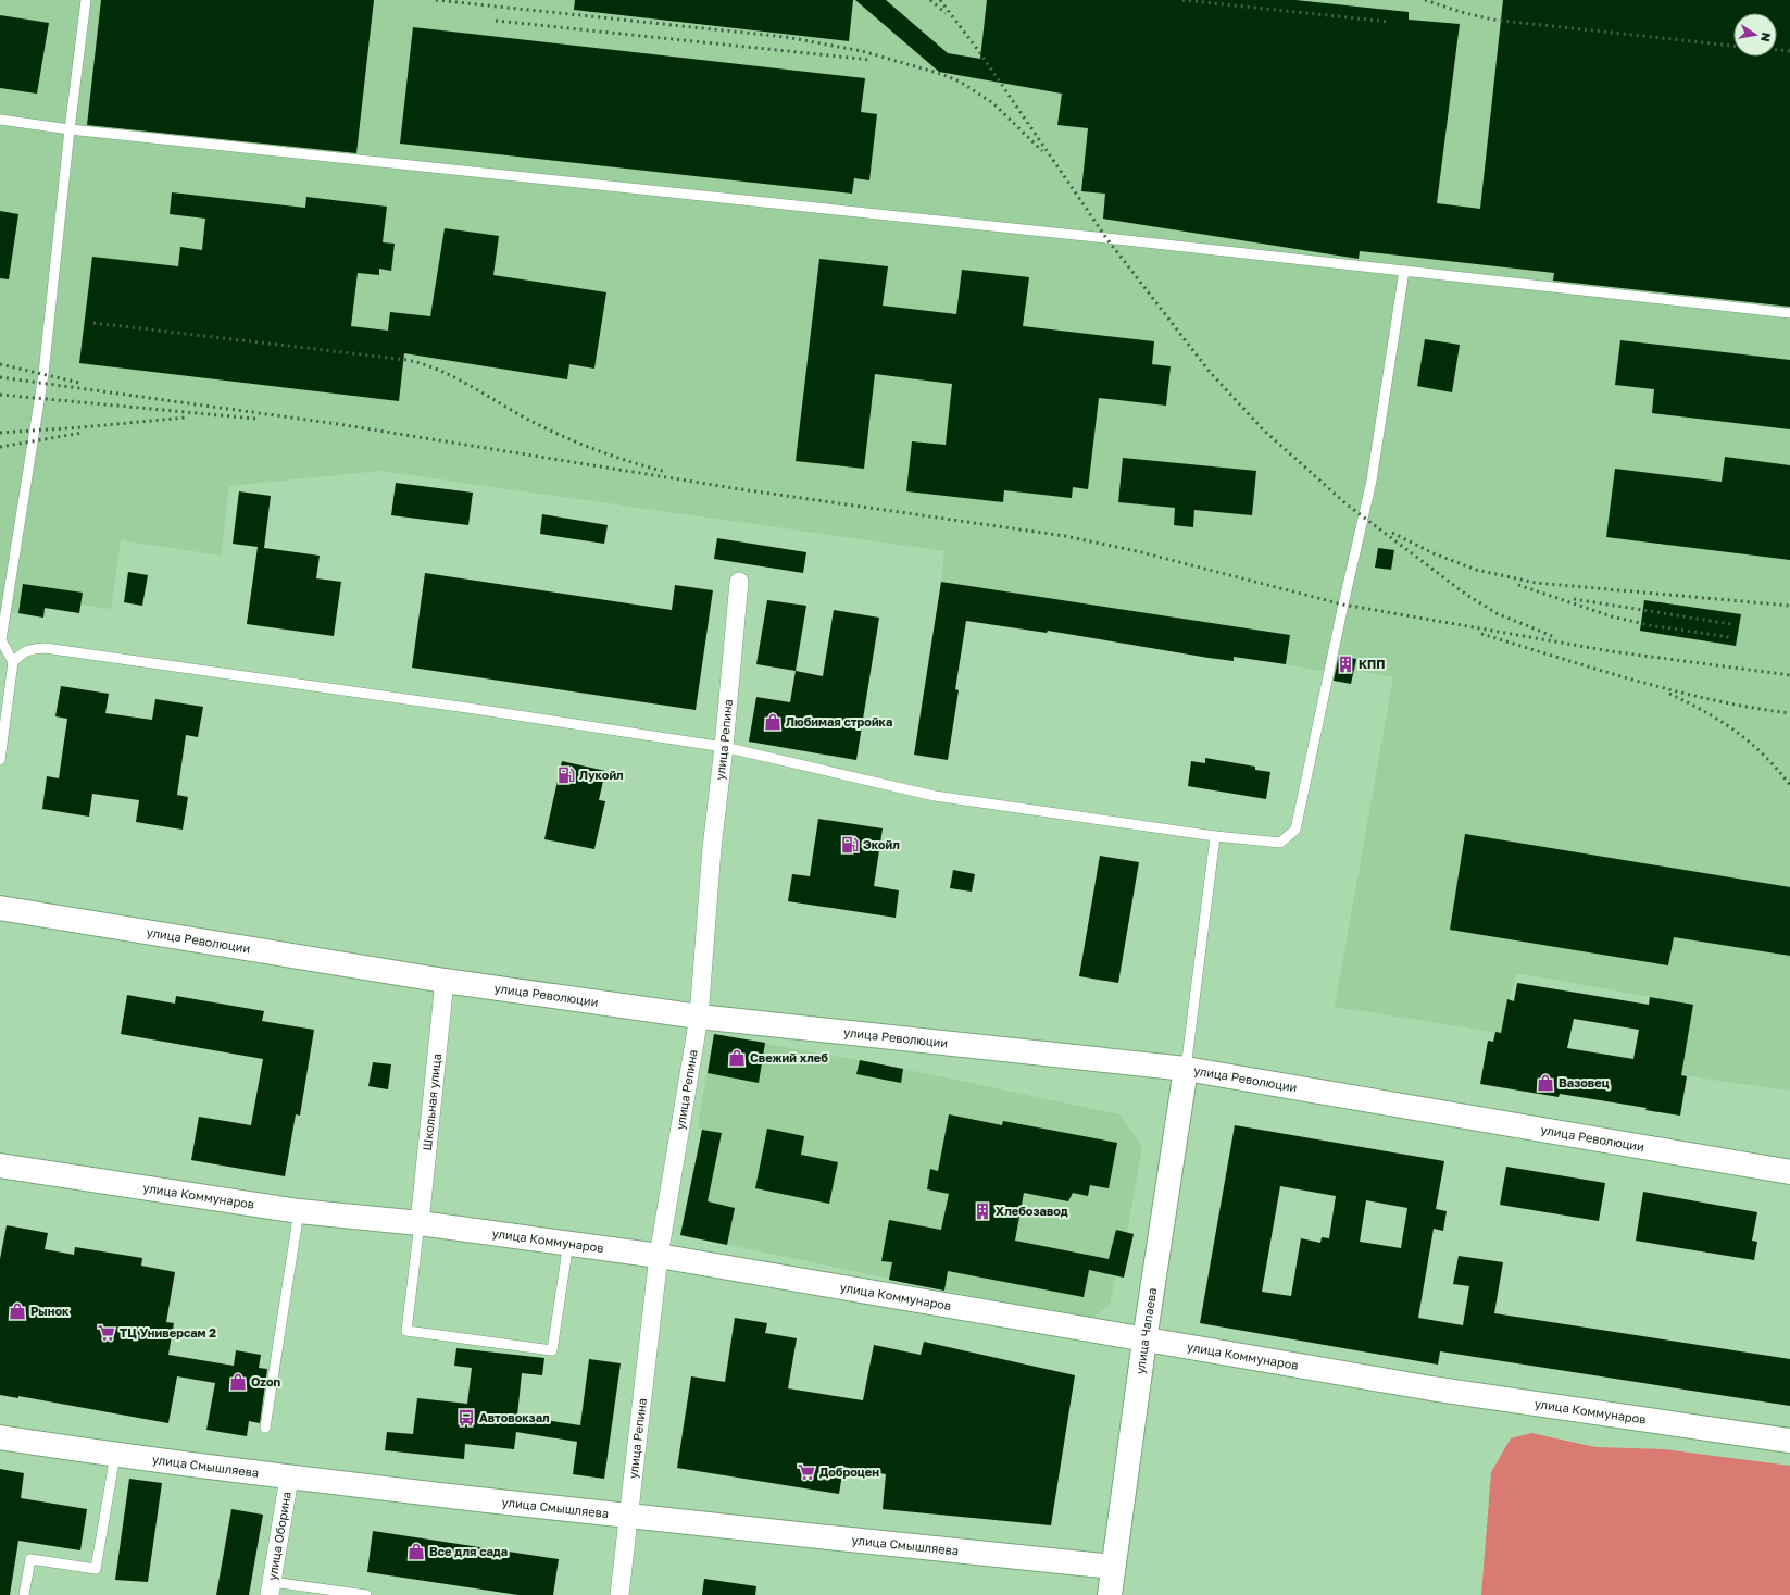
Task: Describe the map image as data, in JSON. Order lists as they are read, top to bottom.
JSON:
{
  "streets": {
    "street": [
      "улица Репина",
      "улица Революции",
      "Школьная улица",
      "улица Коммунаров",
      "улица Чапаева",
      "улица Смышляева",
      "улица Оборина"
    ]
  },
  "crossings": [
    ["улица Репина", "улица Революции"],
    ["улица Репина", "улица Коммунаров"],
    ["улица Репина", "улица Смышляева"],
    ["улица Революции", "Школьная улица"],
    ["улица Революции", "улица Чапаева"],
    ["Школьная улица", "улица Коммунаров"],
    ["улица Коммунаров", "улица Чапаева"],
    ["улица Чапаева", "улица Смышляева"],
    ["улица Смышляева", "улица Оборина"]
  ],
  "places": {
    "building": ["КПП", "Хлебозавод"],
    "shop": [
      "Любимая стройка",
      "Свежий хлеб",
      "Вазовец",
      "Рынок",
      "Ozon",
      "Все для сада"
    ],
    "fuel station": ["Лукойл", "Экойл"],
    "supermarket": ["ТЦ Универсам 2", "Доброцен"],
    "bus stop": ["Автовокзал"]
  },
  "north": "right"
}
